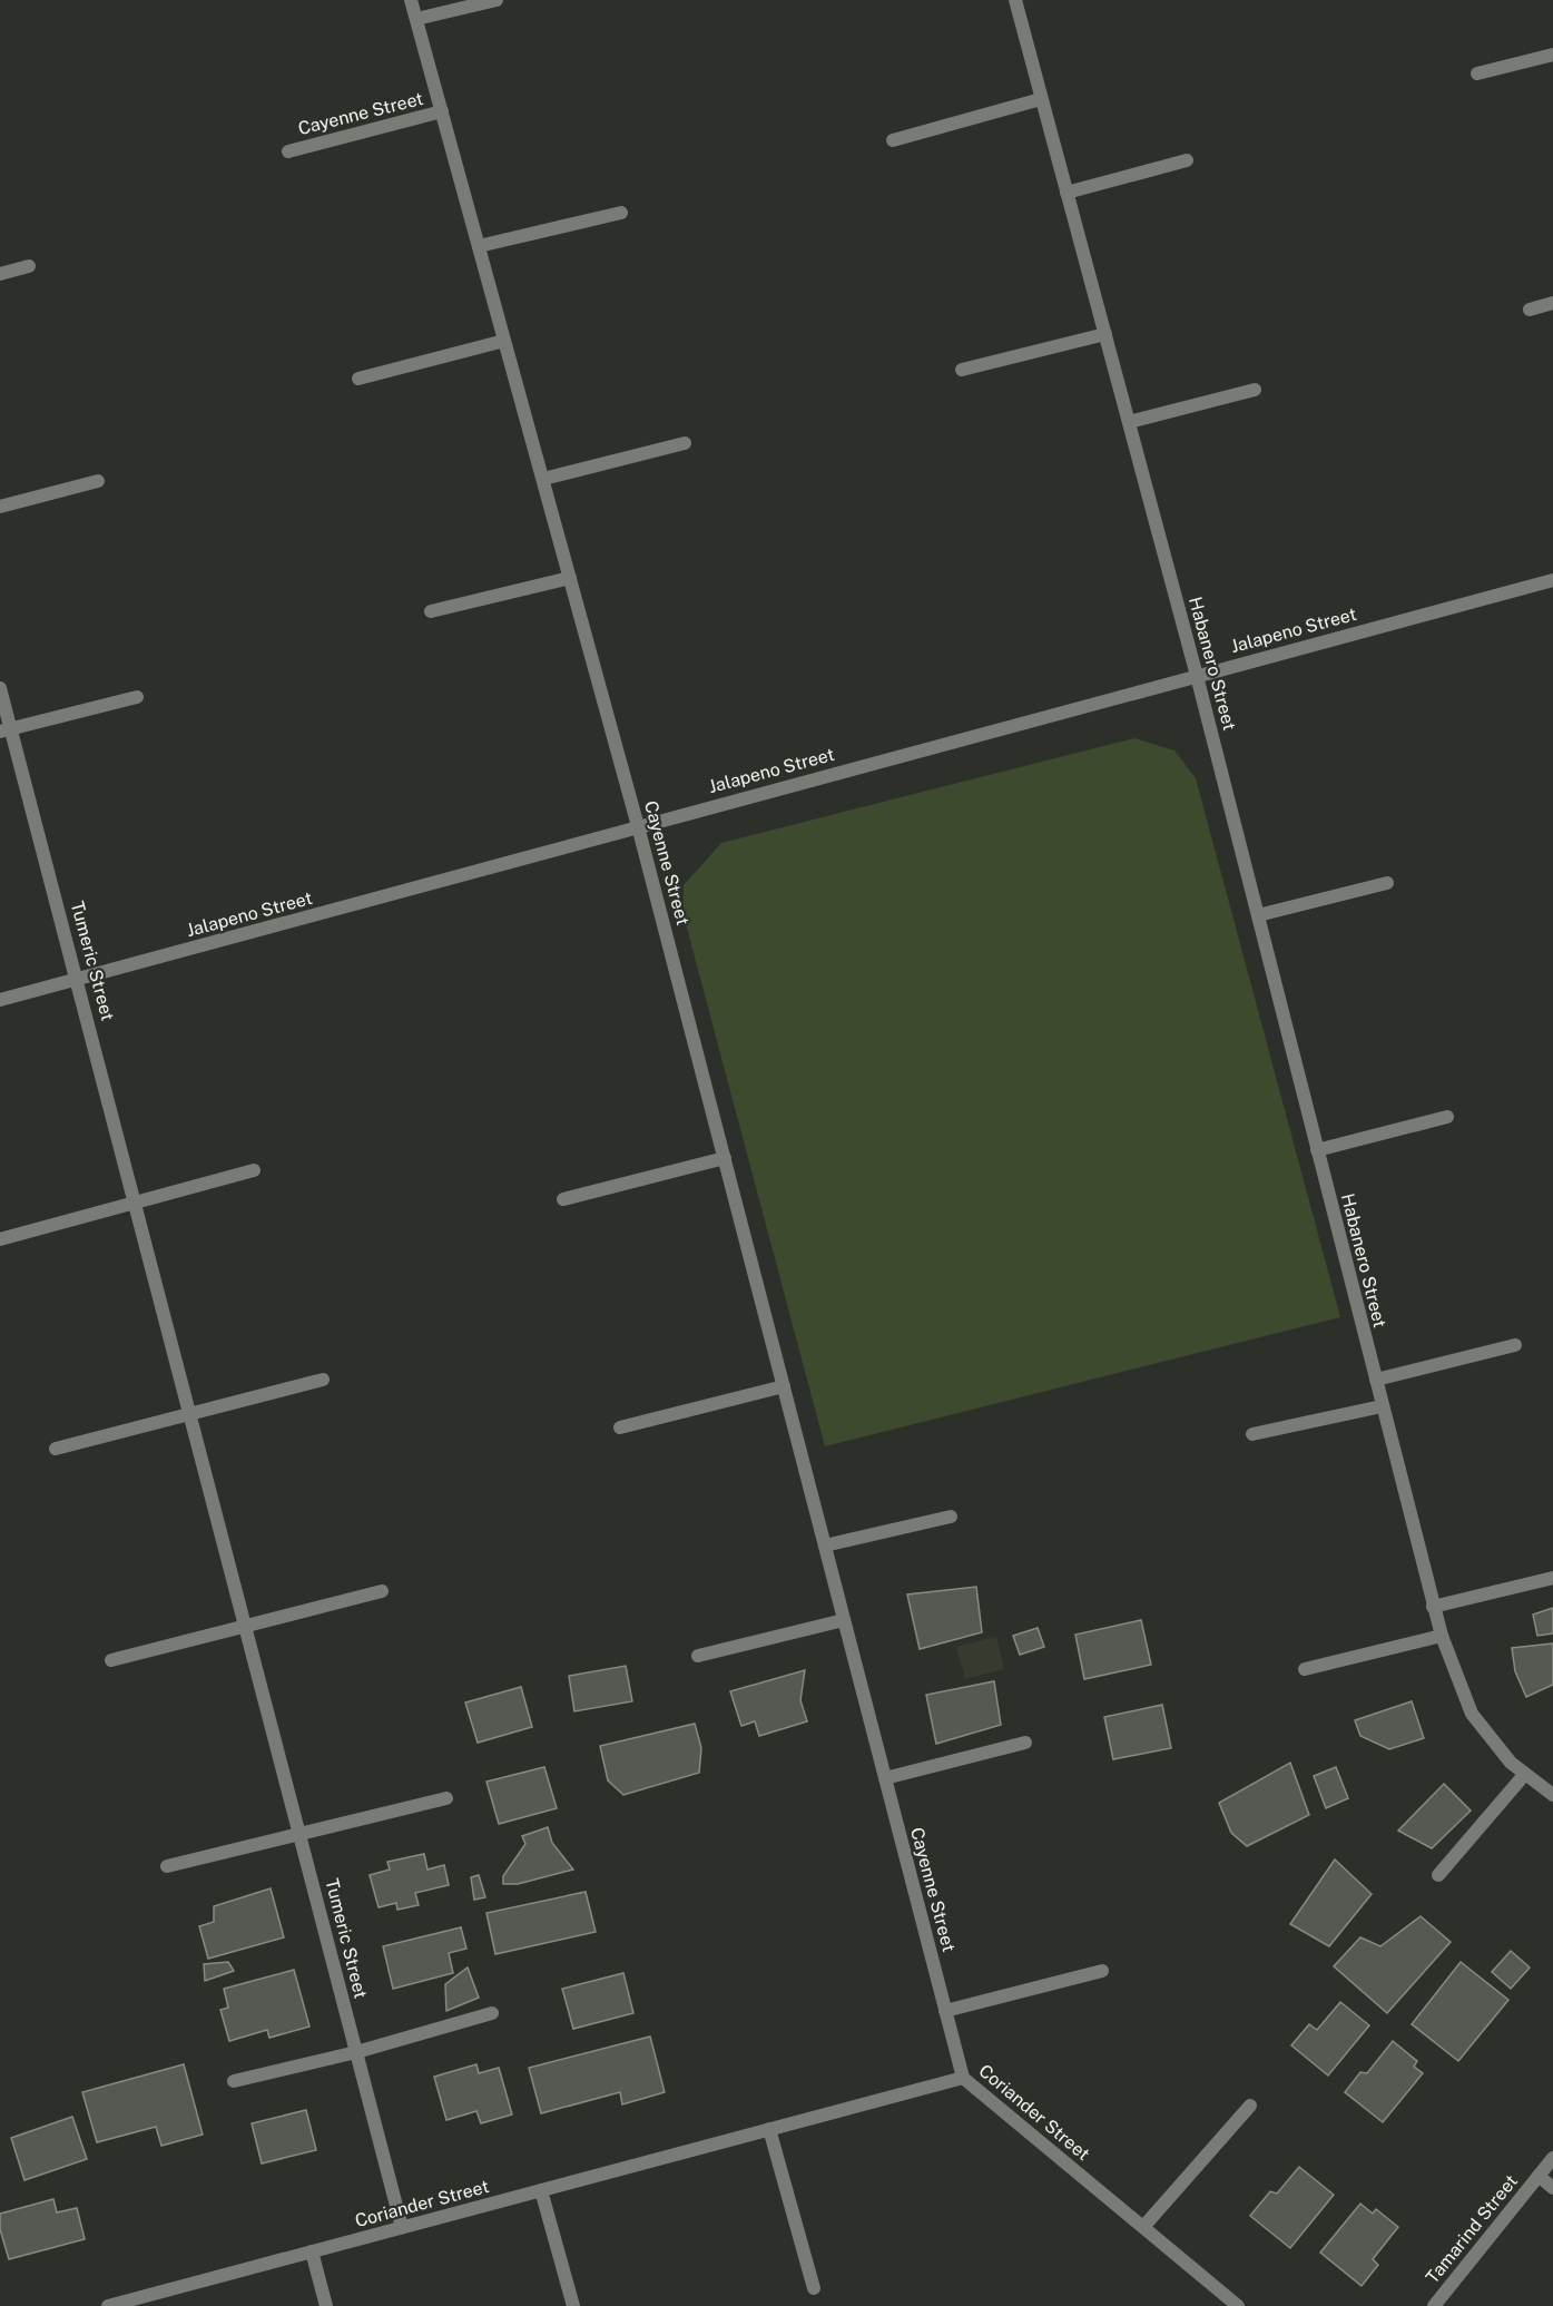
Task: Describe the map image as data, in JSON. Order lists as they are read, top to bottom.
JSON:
{
  "streets": {
    "street": [
      "Cayenne Street",
      "Jalapeno Street",
      "Habanero Street",
      "Tumeric Street",
      "Coriander Street",
      "Tamarind Street"
    ]
  },
  "crossings": [
    ["Cayenne Street", "Jalapeno Street"],
    ["Cayenne Street", "Coriander Street"],
    ["Jalapeno Street", "Habanero Street"],
    ["Jalapeno Street", "Tumeric Street"],
    ["Tumeric Street", "Coriander Street"]
  ]
}
